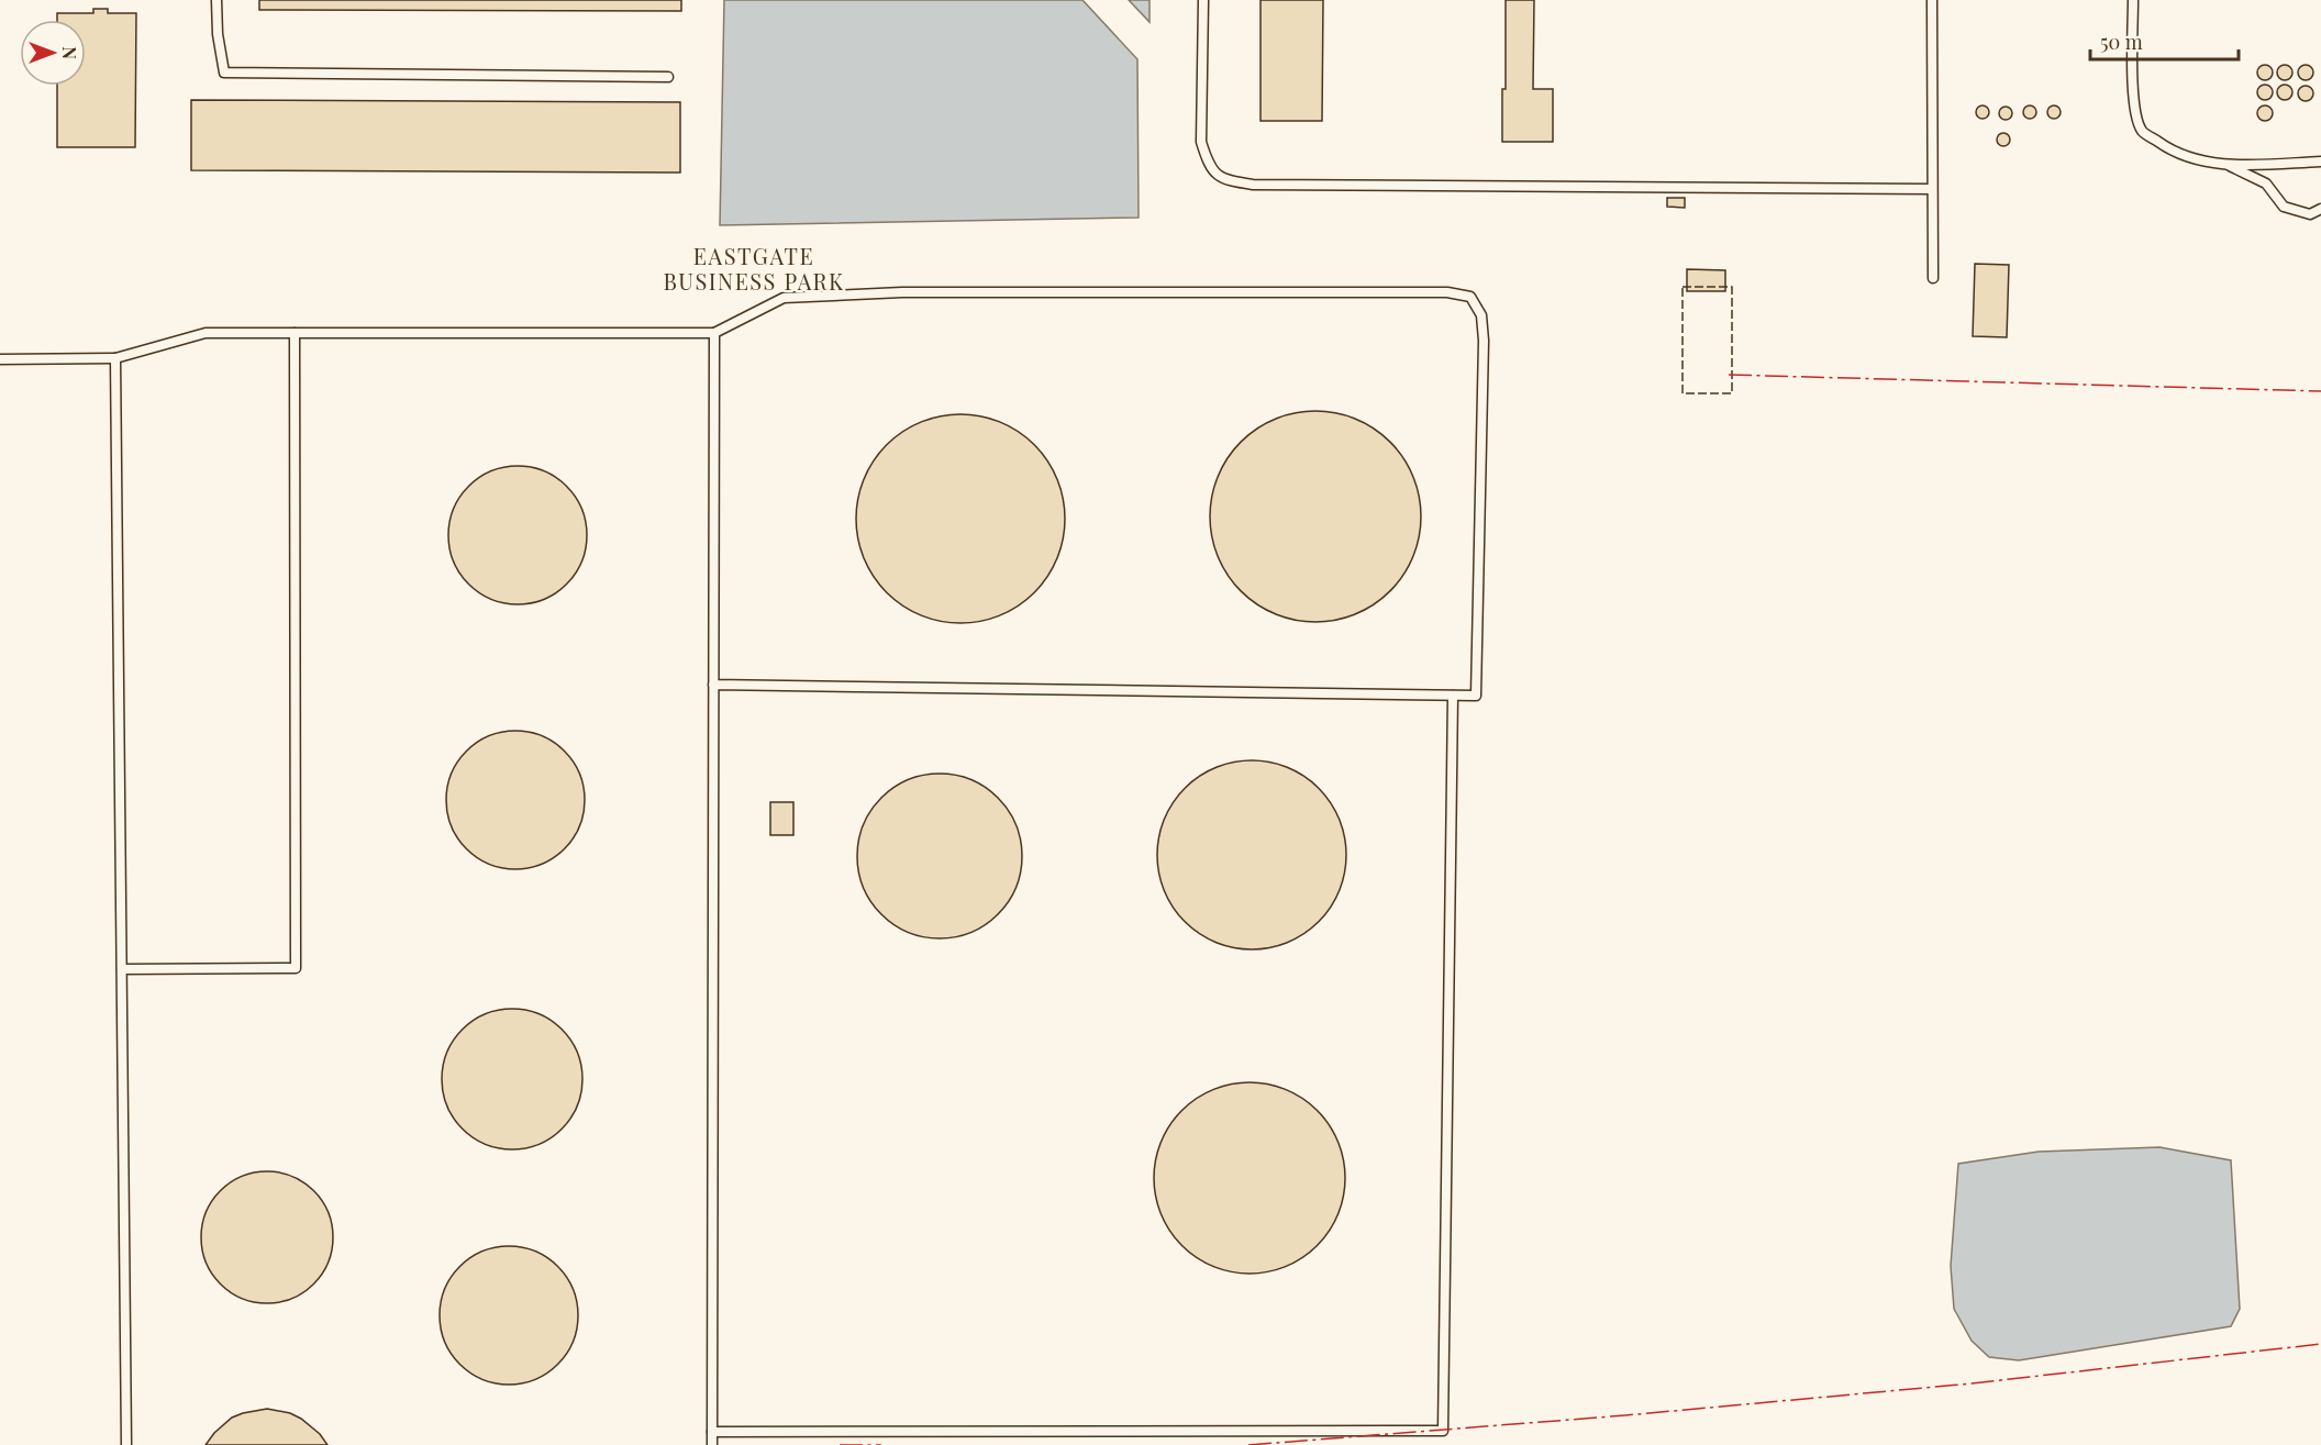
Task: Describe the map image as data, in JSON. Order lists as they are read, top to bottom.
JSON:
{
  "districts": ["EASTGATE BUSINESS PARK"],
  "scale_bar": "50 m",
  "north": "right"
}
